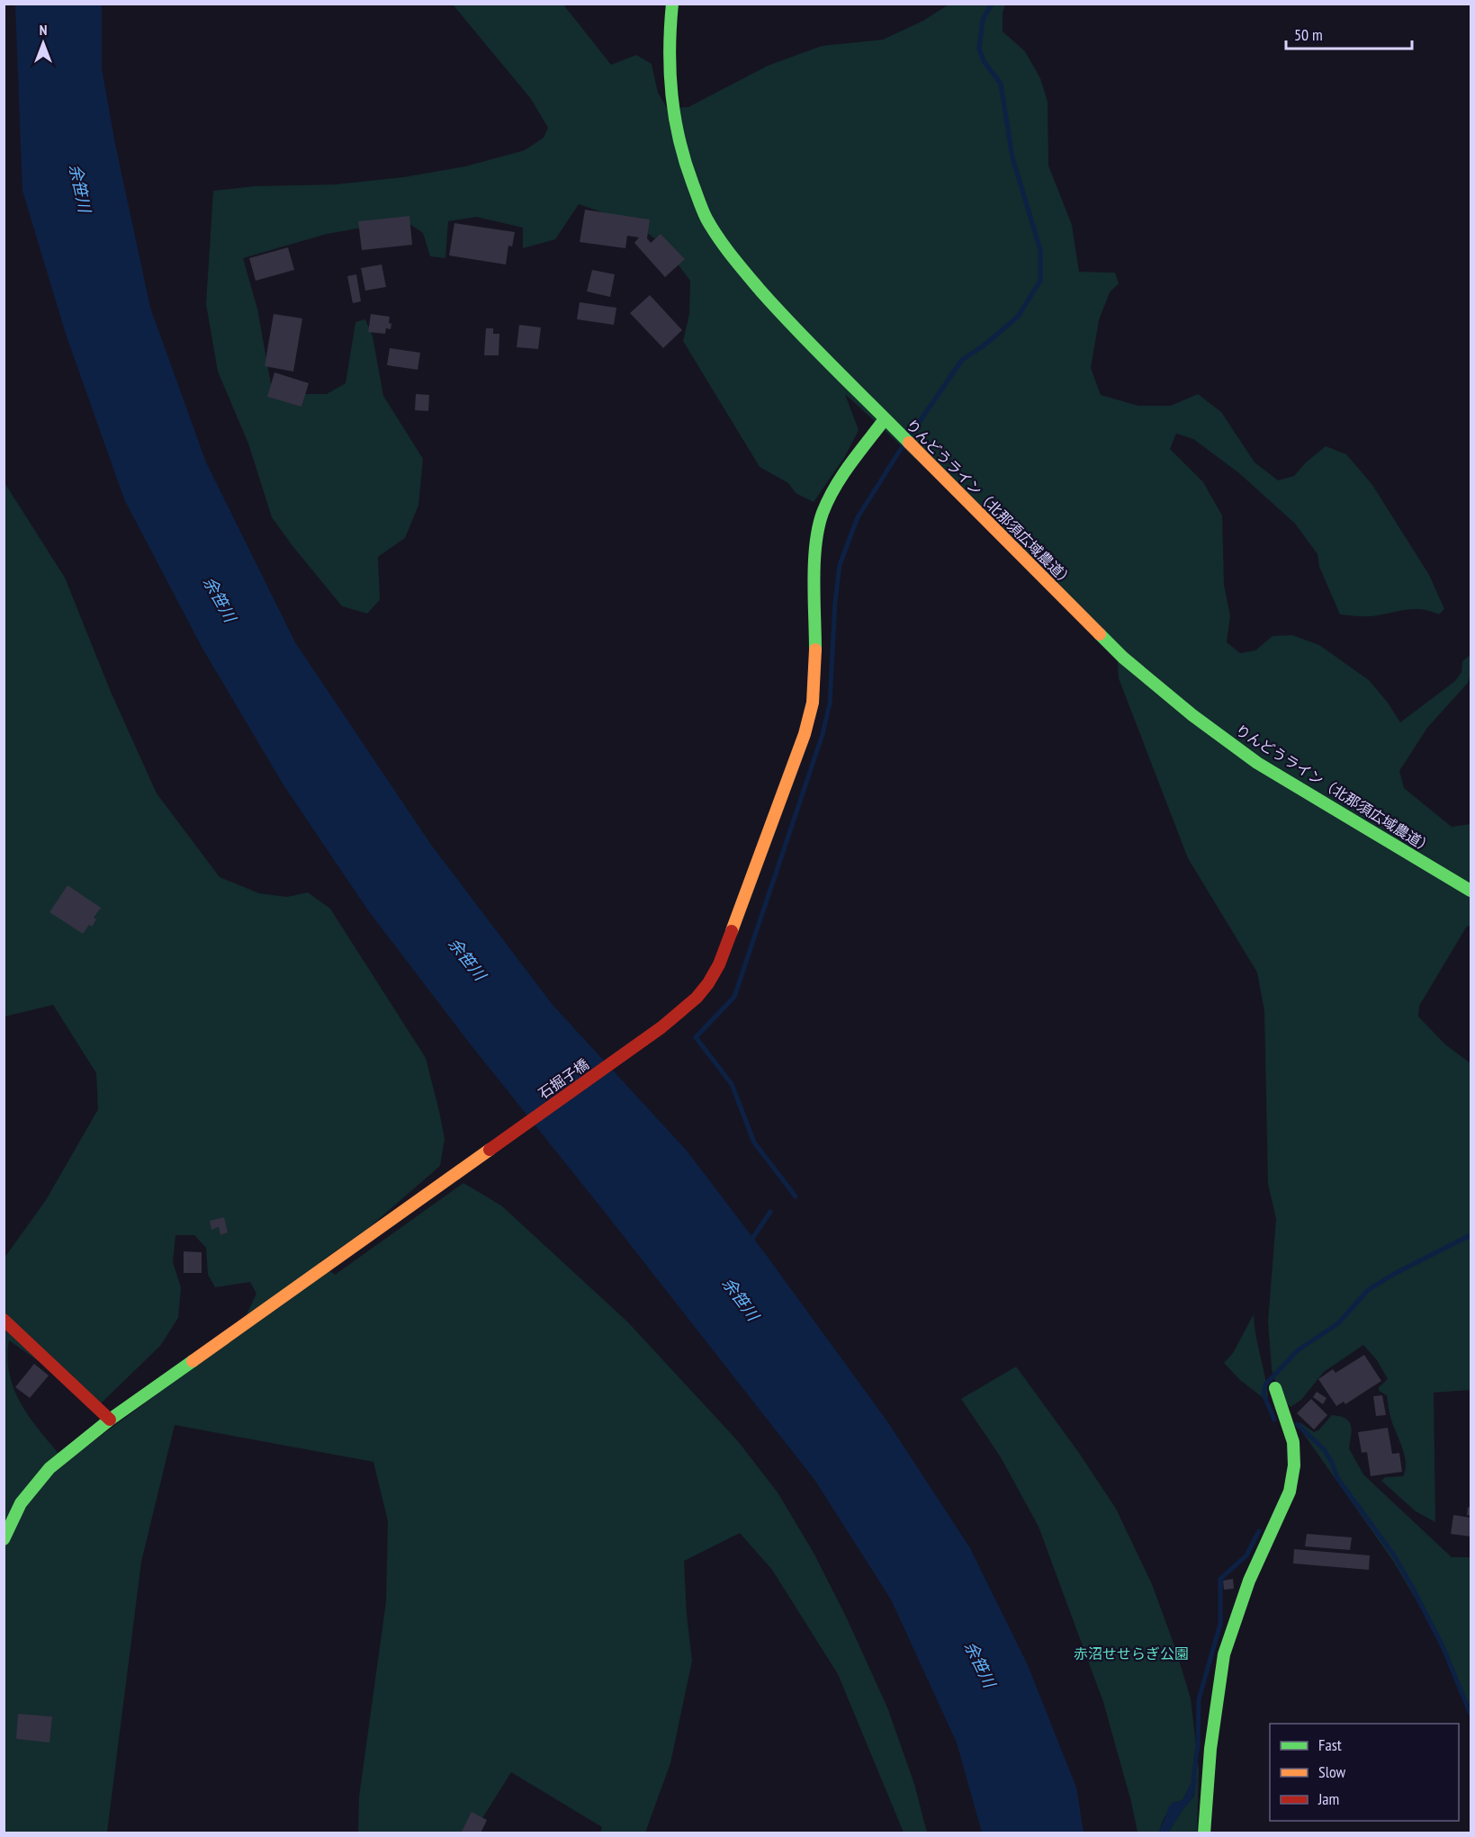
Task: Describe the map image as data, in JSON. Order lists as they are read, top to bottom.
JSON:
{
  "streets": {
    "street": ["りんどうライン（北那須広域農道）", "石掘子橋"]
  },
  "crossings": [
    ["りんどうライン（北那須広域農道）", "石掘子橋"]
  ],
  "water": ["余笹川"],
  "parks": ["赤沼せせらぎ公園"],
  "legend": ["Fast", "Slow", "Jam"],
  "scale_bar": "50 m",
  "north": "top"
}
